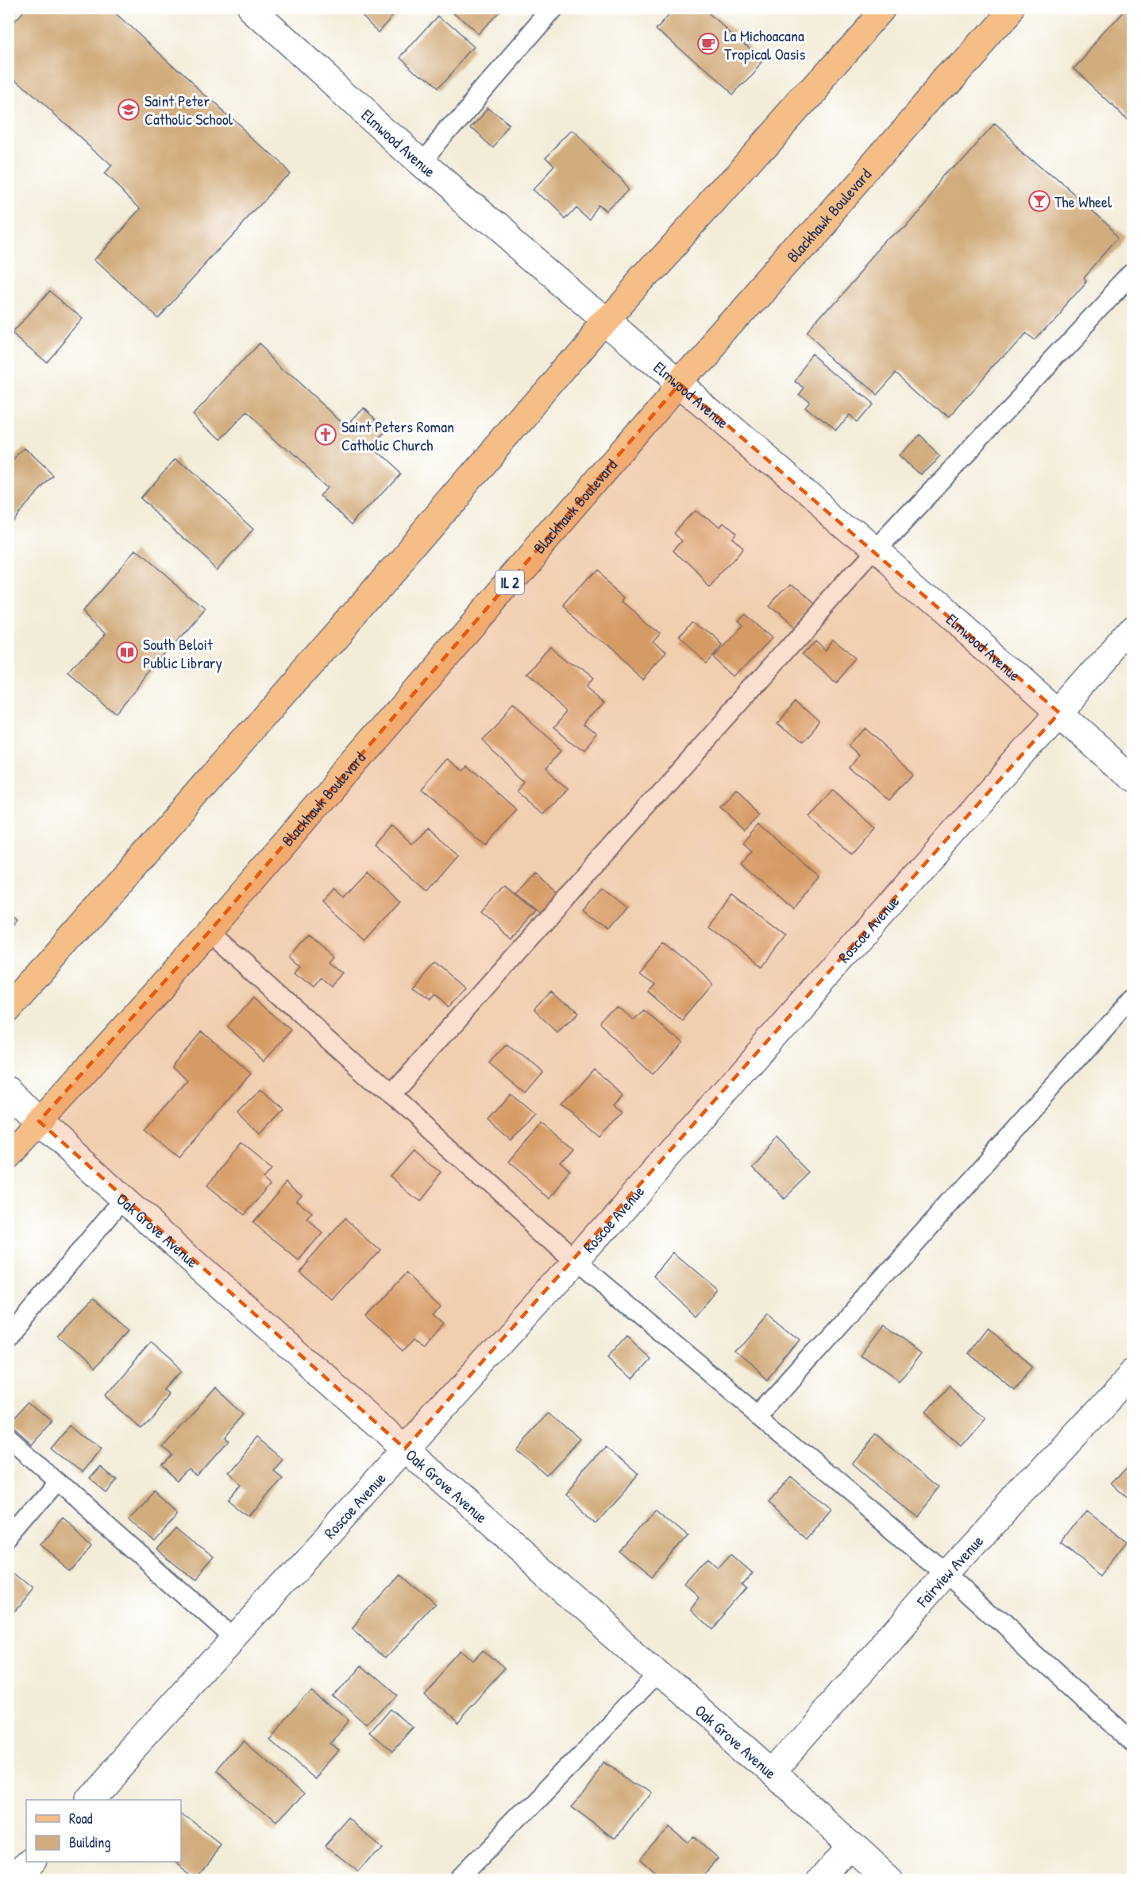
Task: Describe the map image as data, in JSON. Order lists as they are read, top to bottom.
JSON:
{
  "streets": {
    "main road": ["Blackhawk Boulevard", "IL 2"],
    "street": [
      "Elmwood Avenue",
      "Roscoe Avenue",
      "Oak Grove Avenue",
      "Fairview Avenue"
    ]
  },
  "crossings": [
    ["Elmwood Avenue", "Blackhawk Boulevard"],
    ["Elmwood Avenue", "Roscoe Avenue"],
    ["Blackhawk Boulevard", "Oak Grove Avenue"],
    ["Roscoe Avenue", "Oak Grove Avenue"],
    ["Oak Grove Avenue", "Fairview Avenue"]
  ],
  "places": {
    "cafe": ["La Michoacana Tropical Oasis"],
    "school or university": ["Saint Peter Catholic School"],
    "bar": ["The Wheel"],
    "church": ["Saint Peters Roman Catholic Church"],
    "library": ["South Beloit Public Library"]
  },
  "legend": ["Road", "Building"]
}
